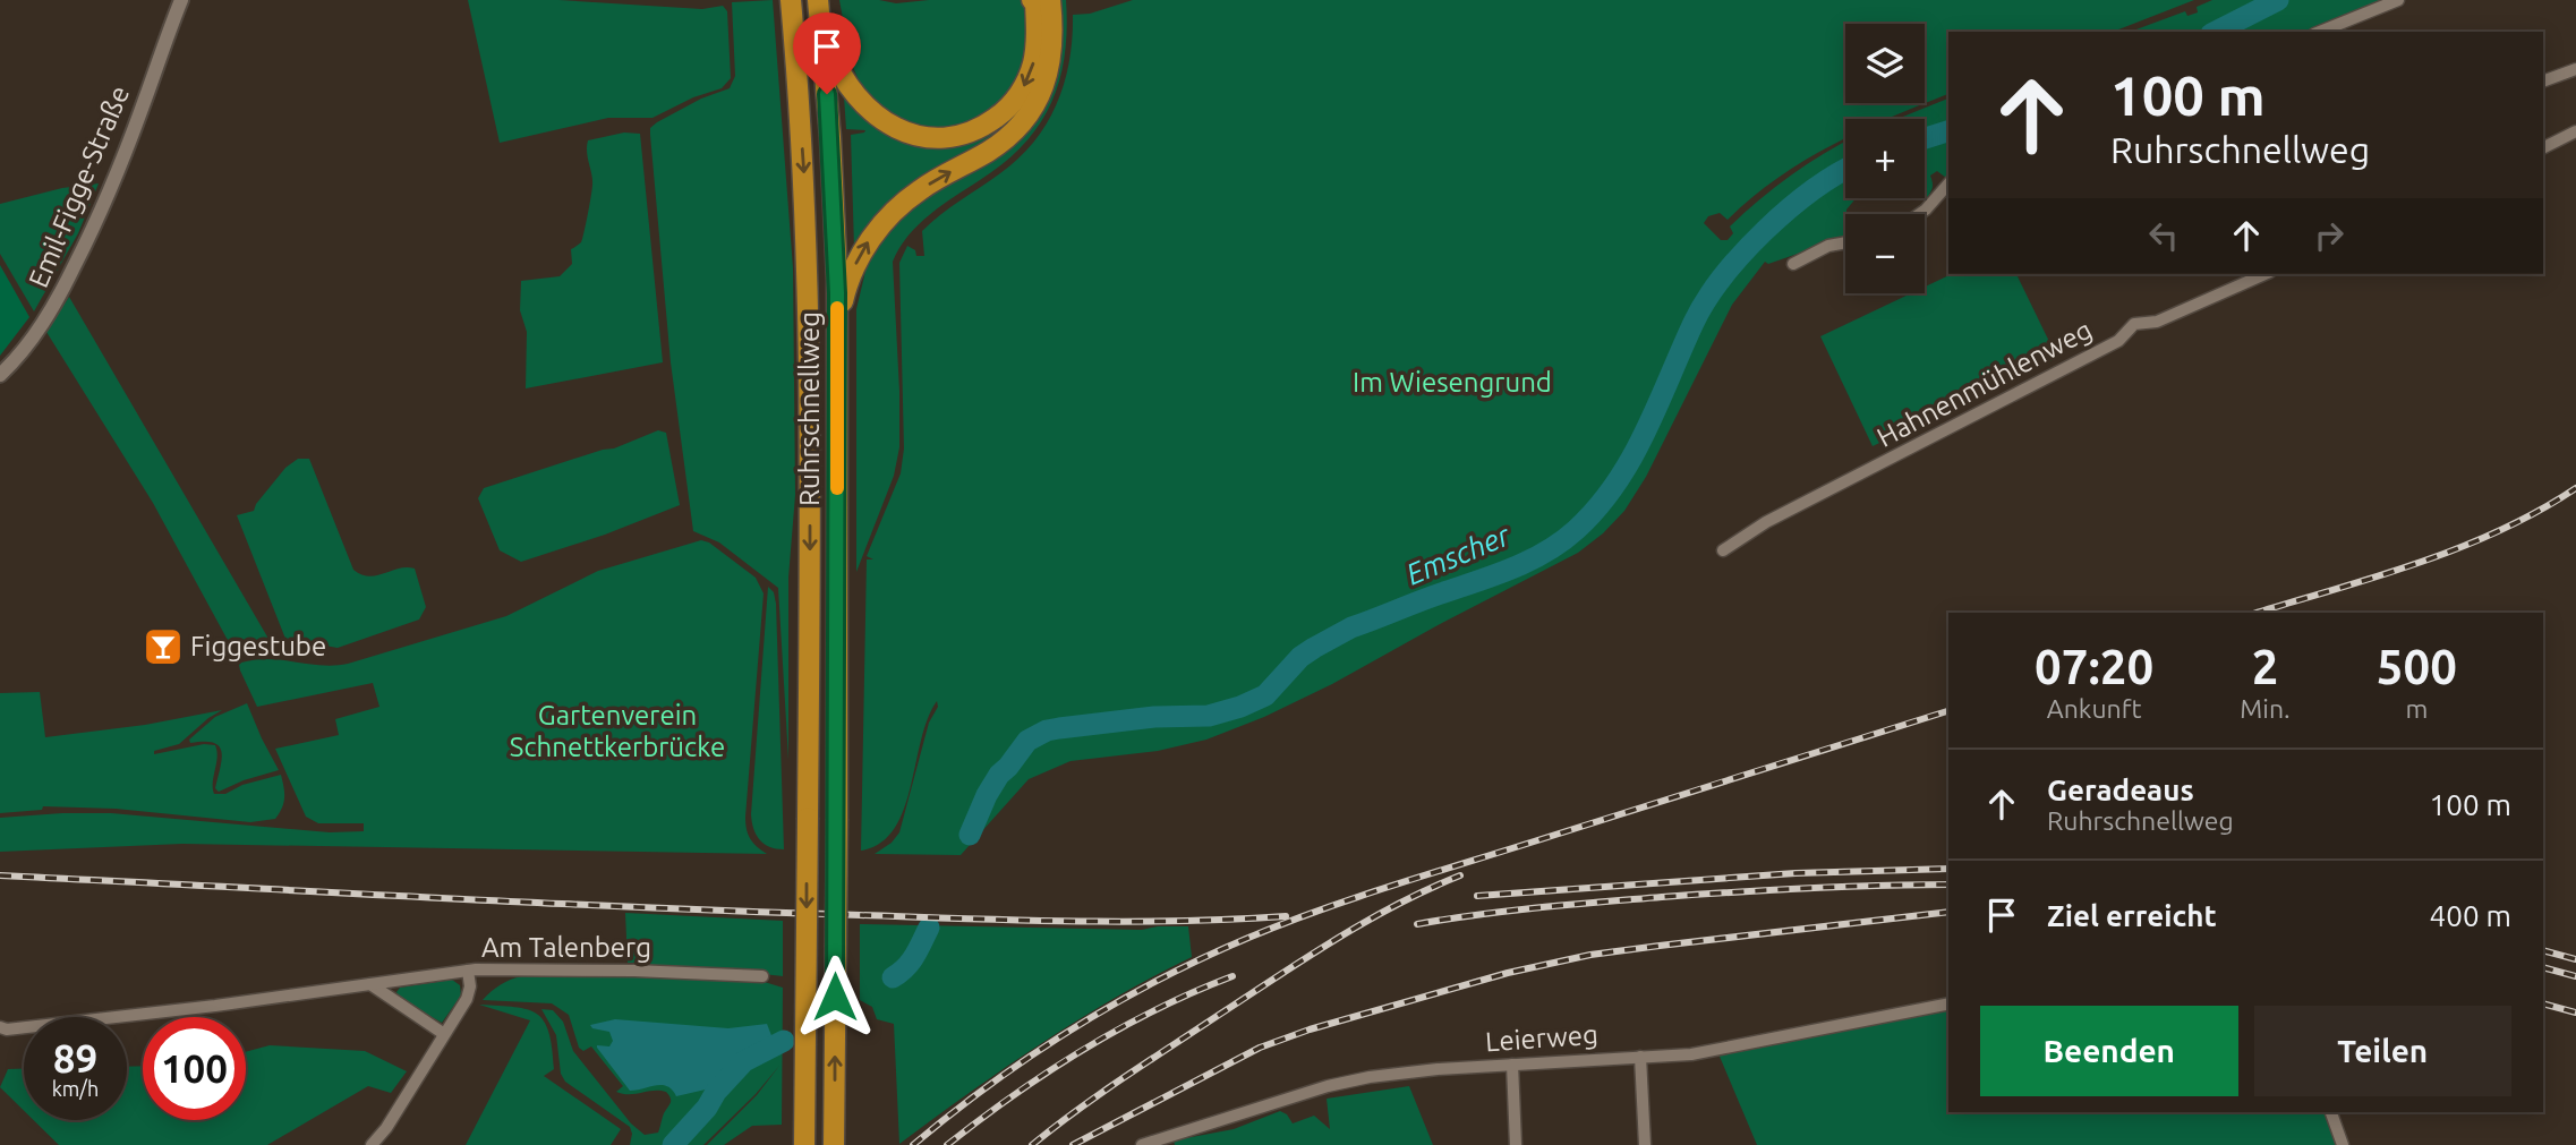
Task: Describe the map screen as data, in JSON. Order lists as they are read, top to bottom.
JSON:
{
  "streets": {
    "highway": ["Ruhrschnellweg"],
    "street": [
      "Emil-Figge-Straße",
      "Hahnenmühlenweg",
      "Am Talenberg",
      "Leierweg"
    ]
  },
  "water": ["Emscher"],
  "parks": ["Im Wiesengrund", "Gartenverein Schnettkerbrücke"],
  "places": {
    "bar": ["Figgestube"]
  },
  "page": {
    "map_buttons": ["+", "−"],
    "turn": ["100 m", "Ruhrschnellweg"],
    "eta": [
      "07:20",
      "Ankunft",
      "2",
      "Min.",
      "500",
      "m"
    ],
    "list": [
      {
        "name": "Geradeaus",
        "note": "Ruhrschnellweg",
        "value": "100 m"
      },
      {
        "name": "Ziel erreicht",
        "value": "400 m"
      }
    ],
    "buttons": ["Beenden", "Teilen"],
    "speed": "89 km/h",
    "limit": "100"
  }
}
